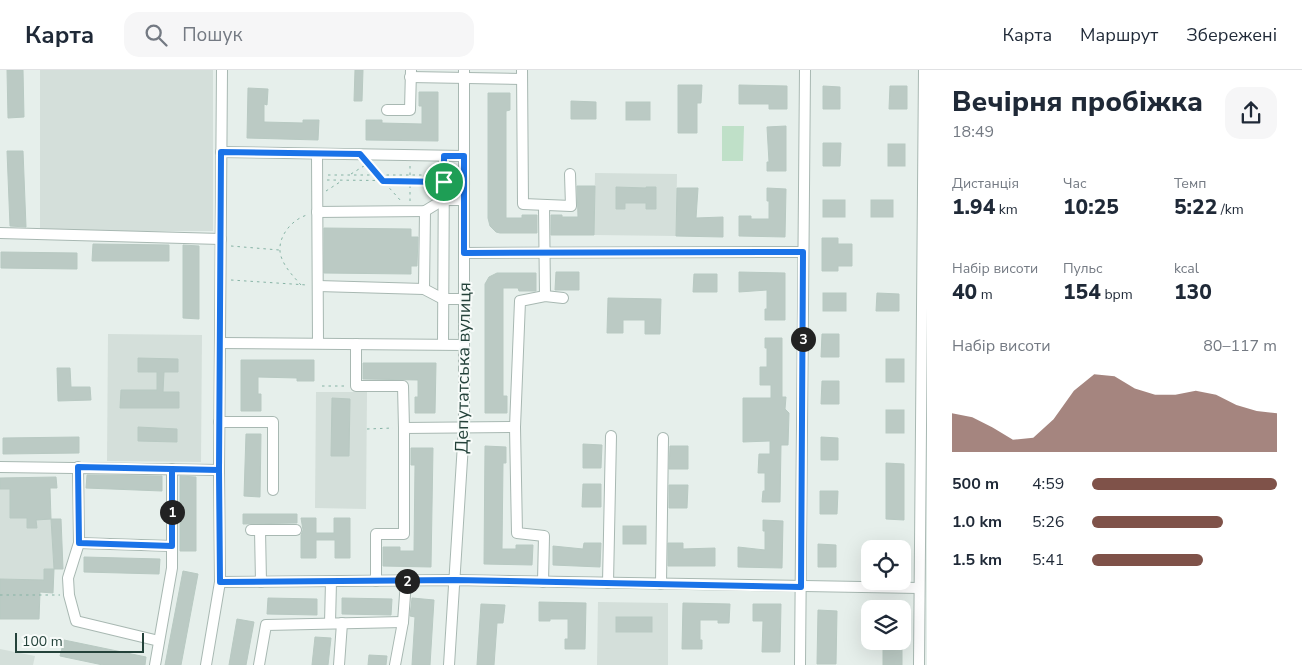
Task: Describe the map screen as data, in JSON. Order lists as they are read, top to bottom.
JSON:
{
  "streets": {
    "street": ["Депутатська вулиця"]
  },
  "scale_bar": "100 m",
  "page": {
    "header": "Карта",
    "search": "Пошук",
    "nav": ["Карта", "Маршрут", "Збережені"],
    "heading": ["Вечірня пробіжка", "18:49"],
    "stats": [
      ["Дистанція", "1.94 km"],
      ["Час", "10:25"],
      ["Темп", "5:22 /km"],
      ["Набір висоти", "40 m"],
      ["Пульс", "154 bpm"],
      ["kcal", "130"]
    ],
    "chart": ["Набір висоти", "80–117 m"],
    "pins": ["3", "1", "2"],
    "list": [
      {
        "name": "500 m",
        "note": "4:59"
      },
      {
        "name": "1.0 km",
        "note": "5:26"
      },
      {
        "name": "1.5 km",
        "note": "5:41"
      }
    ],
    "scale": "100 m"
  }
}
